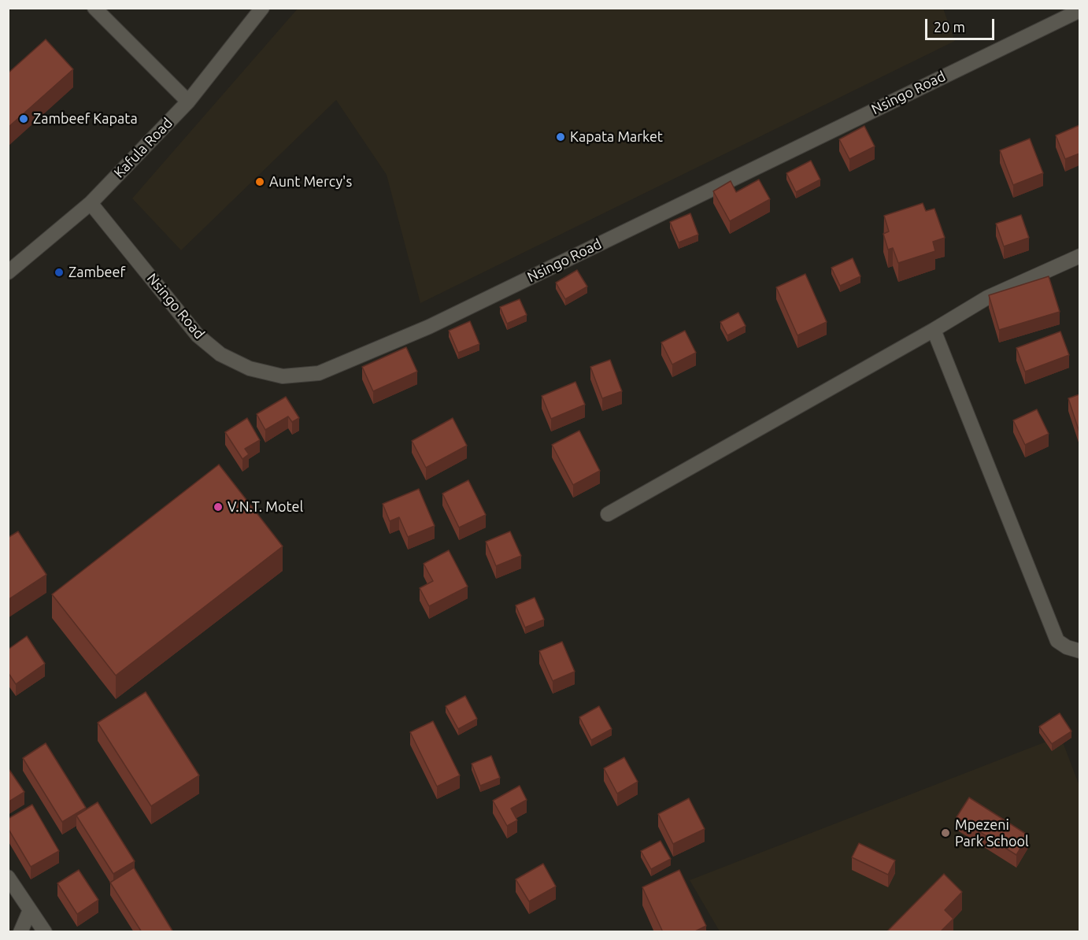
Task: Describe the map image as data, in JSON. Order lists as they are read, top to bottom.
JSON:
{
  "streets": {
    "street": ["Nsingo Road", "Kafula Road"]
  },
  "crossings": [
    ["Nsingo Road", "Kafula Road"]
  ],
  "places": [
    "Zambeef Kapata",
    "Kapata Market",
    "Aunt Mercy's",
    "Zambeef",
    "V.N.T. Motel",
    "Mpezeni Park School"
  ],
  "scale_bar": "20 m"
}
